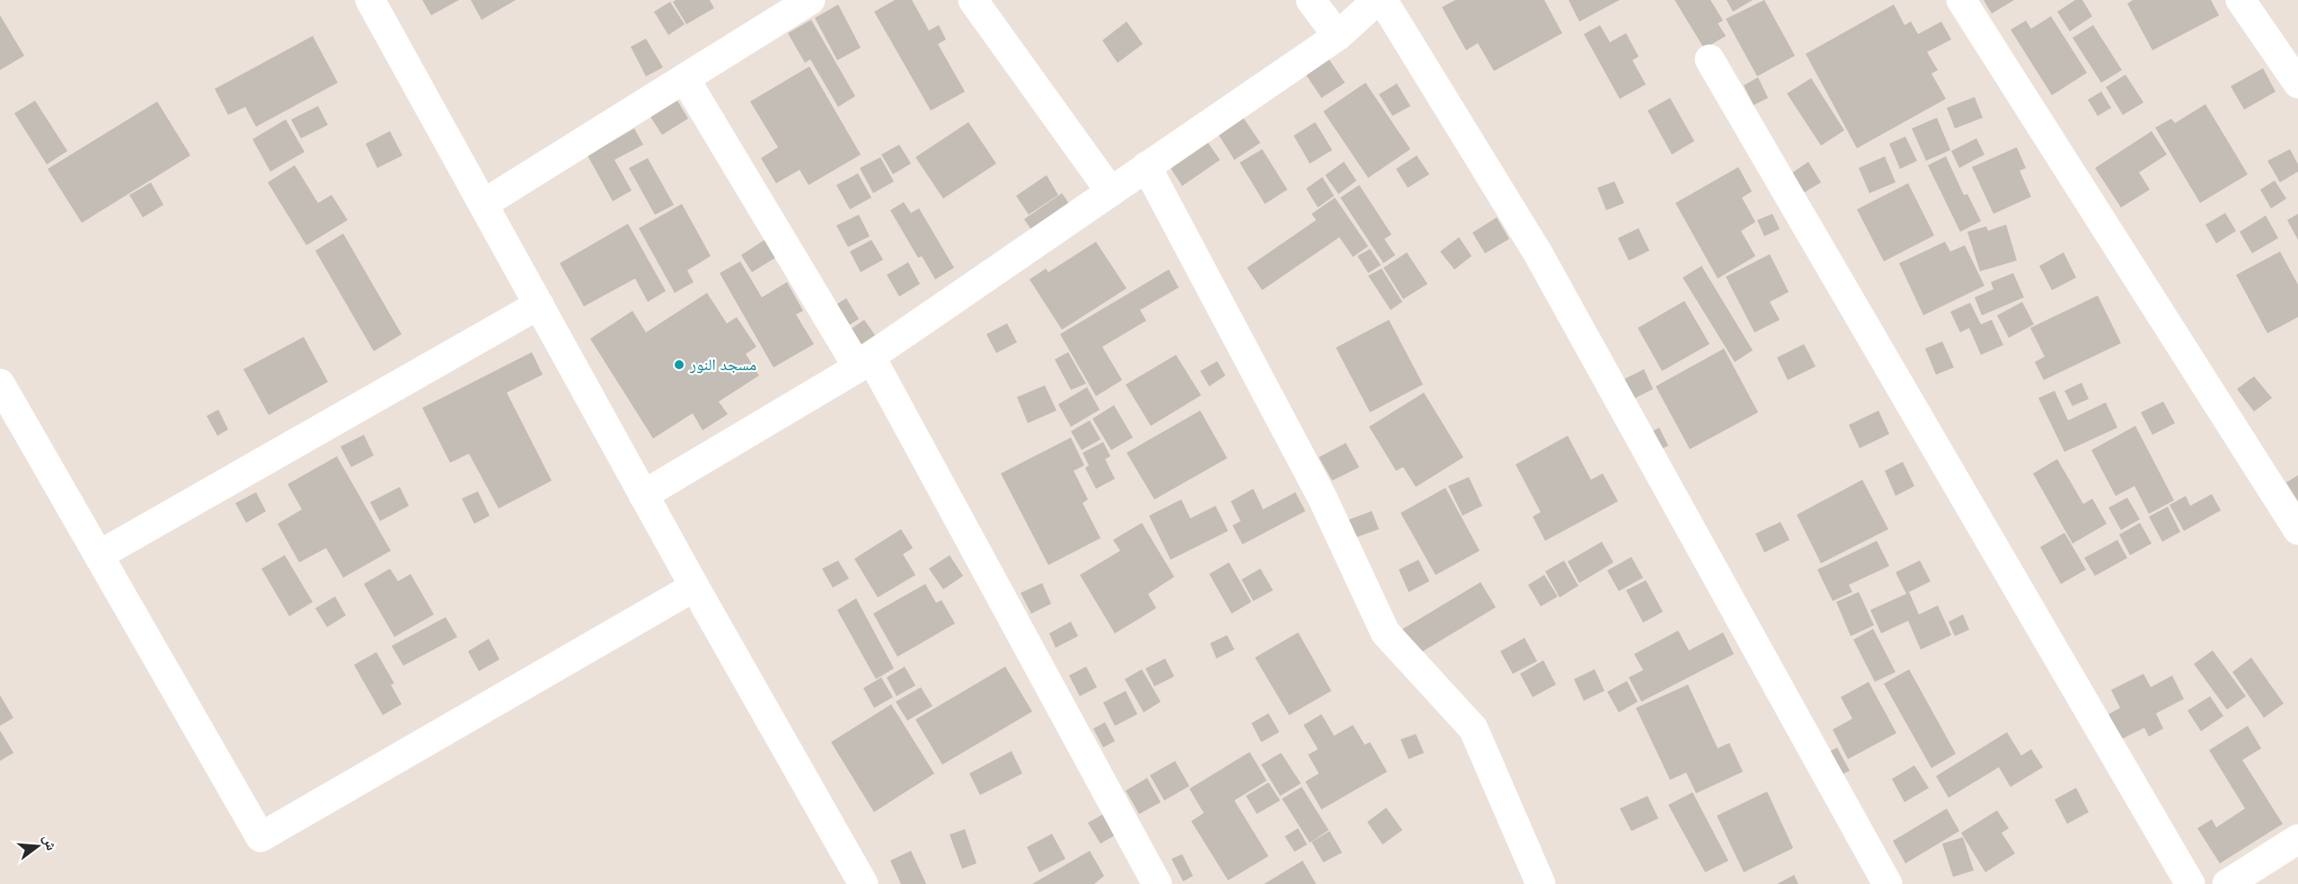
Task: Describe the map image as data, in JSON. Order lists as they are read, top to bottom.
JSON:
{
  "places": ["مسجد النور"],
  "north": "right"
}
